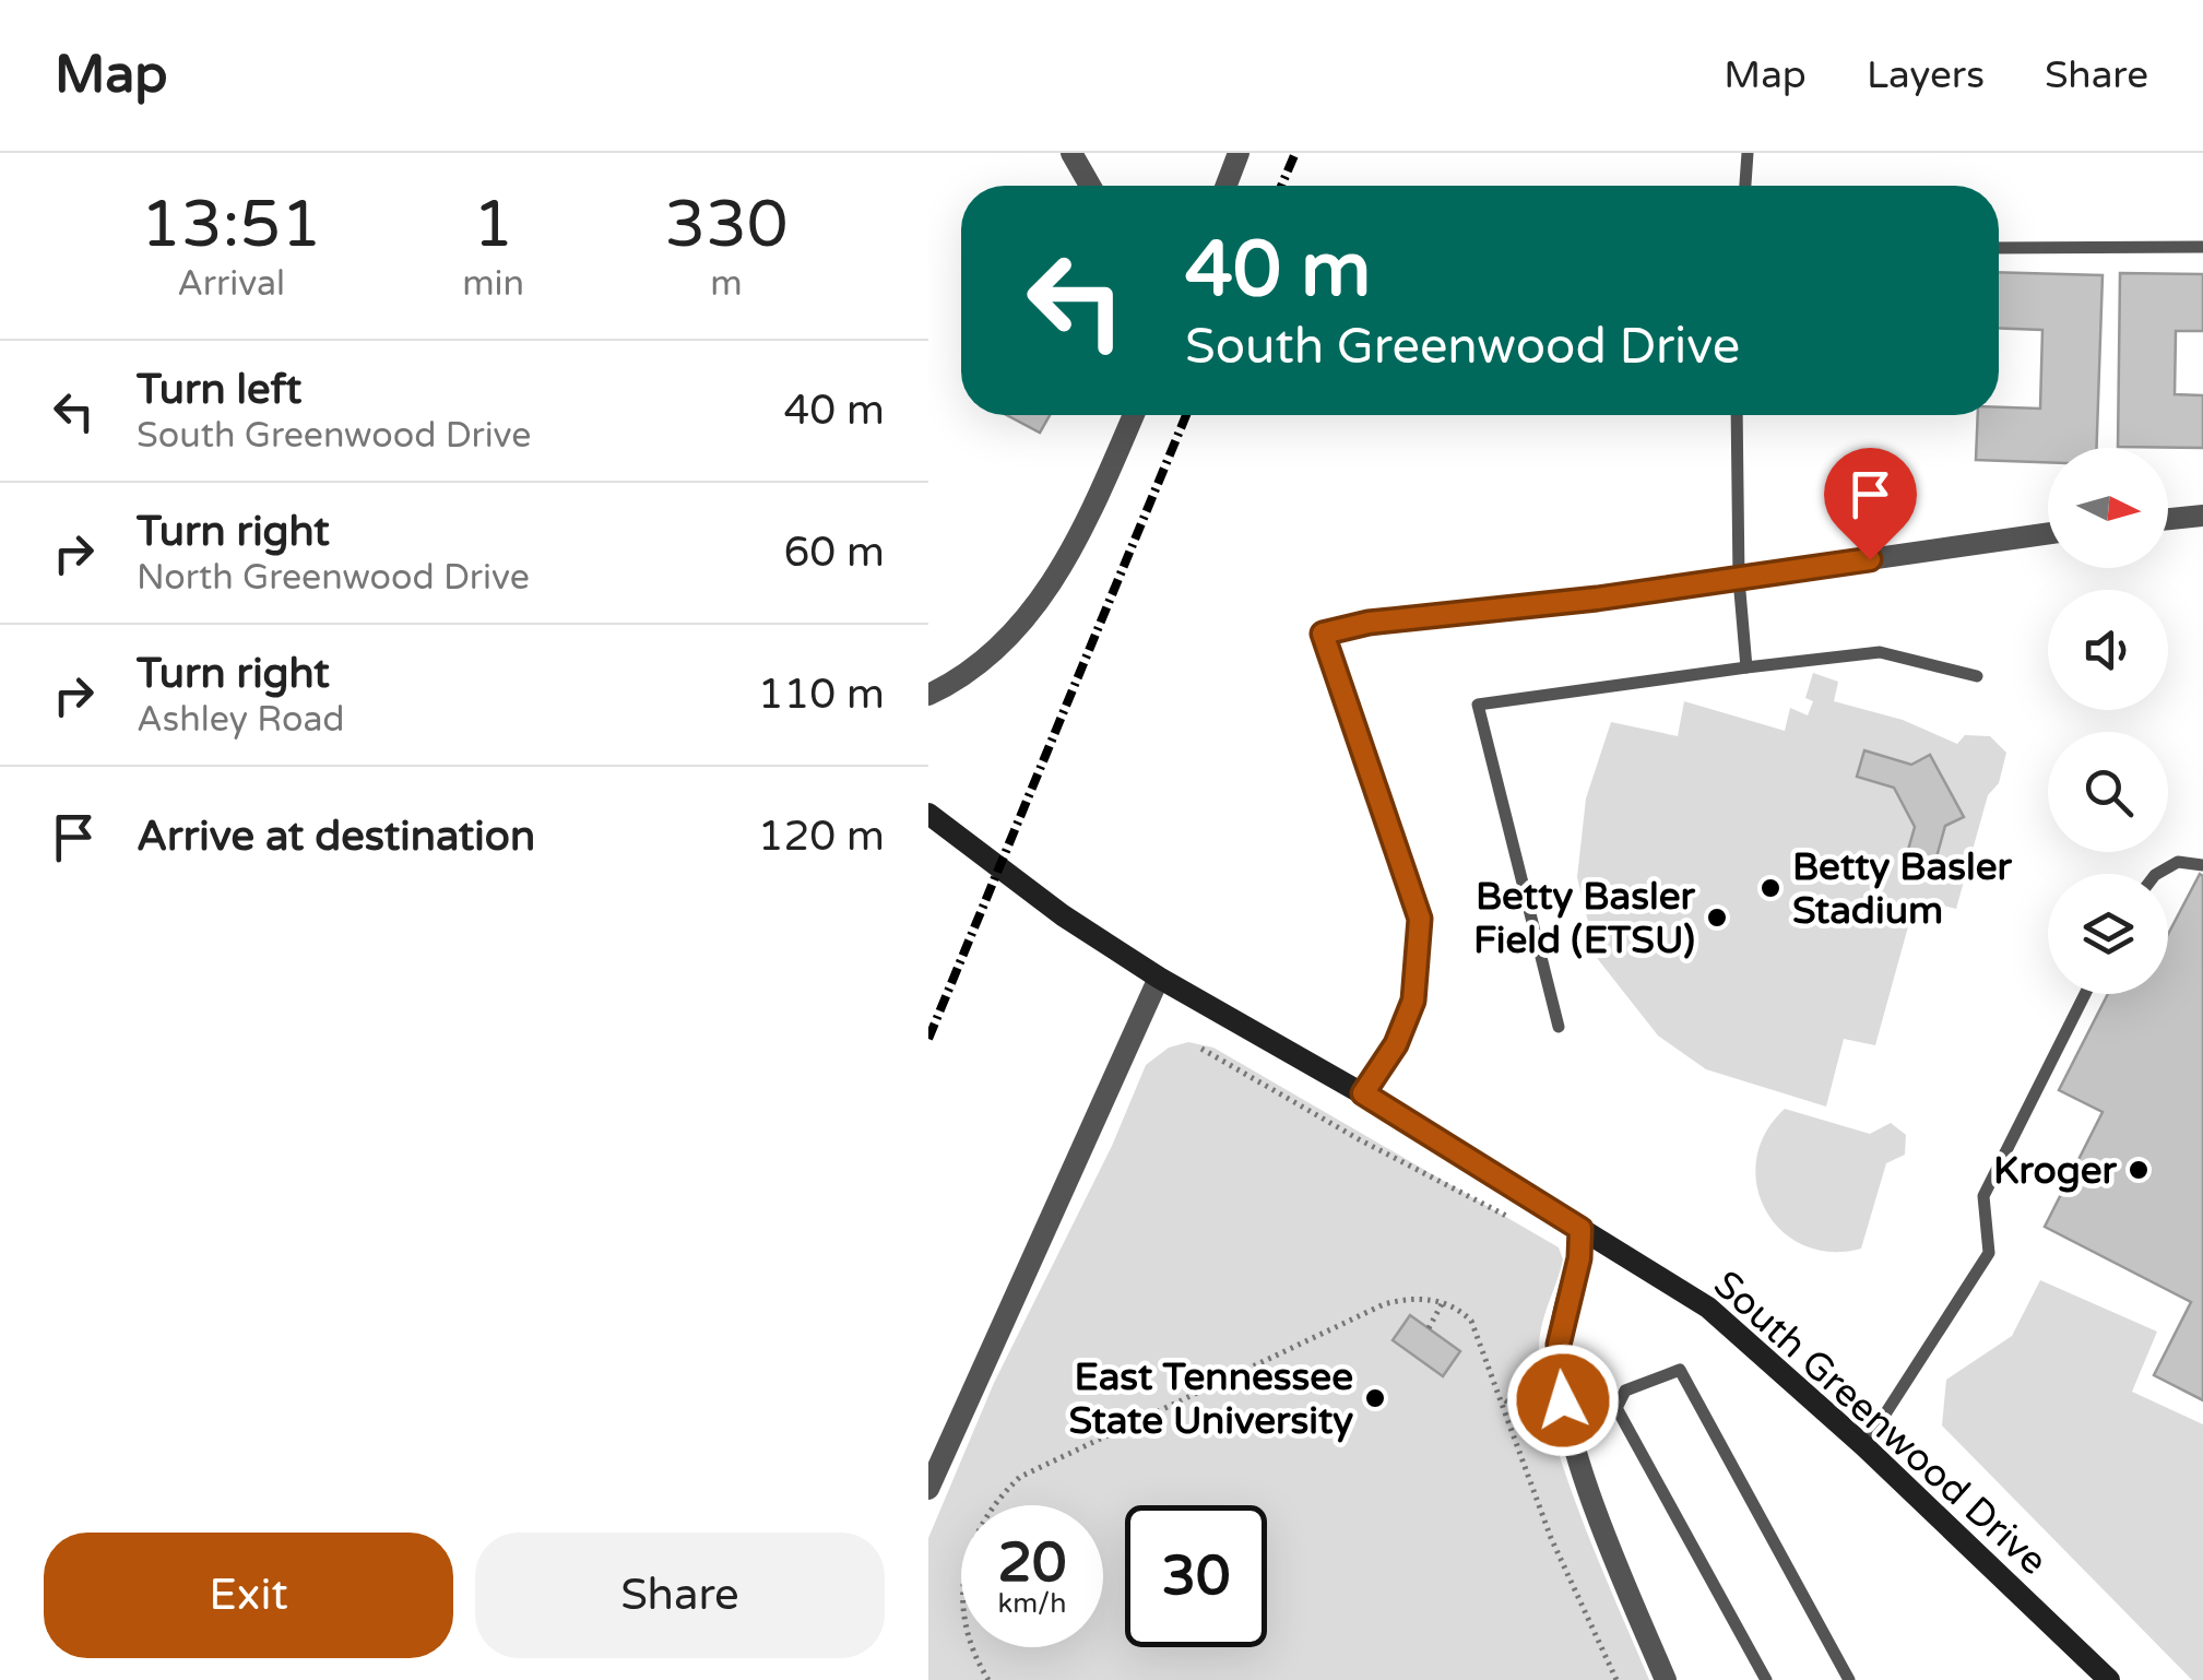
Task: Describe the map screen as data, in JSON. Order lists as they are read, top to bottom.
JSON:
{
  "streets": {
    "street": ["South Greenwood Drive"]
  },
  "places": [
    "Betty Basler Stadium",
    "Betty Basler Field (ETSU)",
    "Kroger",
    "East Tennessee State University"
  ],
  "north": "right",
  "page": {
    "header": "Map",
    "nav": ["Map", "Layers", "Share"],
    "eta": [
      "13:51",
      "Arrival",
      "1",
      "min",
      "330",
      "m"
    ],
    "turn": ["40 m", "South Greenwood Drive"],
    "list": [
      {
        "name": "Turn left",
        "note": "South Greenwood Drive",
        "value": "40 m"
      },
      {
        "name": "Turn right",
        "note": "North Greenwood Drive",
        "value": "60 m"
      },
      {
        "name": "Turn right",
        "note": "Ashley Road",
        "value": "110 m"
      },
      {
        "name": "Arrive at destination",
        "value": "120 m"
      }
    ],
    "speed": "20 km/h",
    "limit": "30",
    "buttons": ["Exit", "Share"]
  }
}
